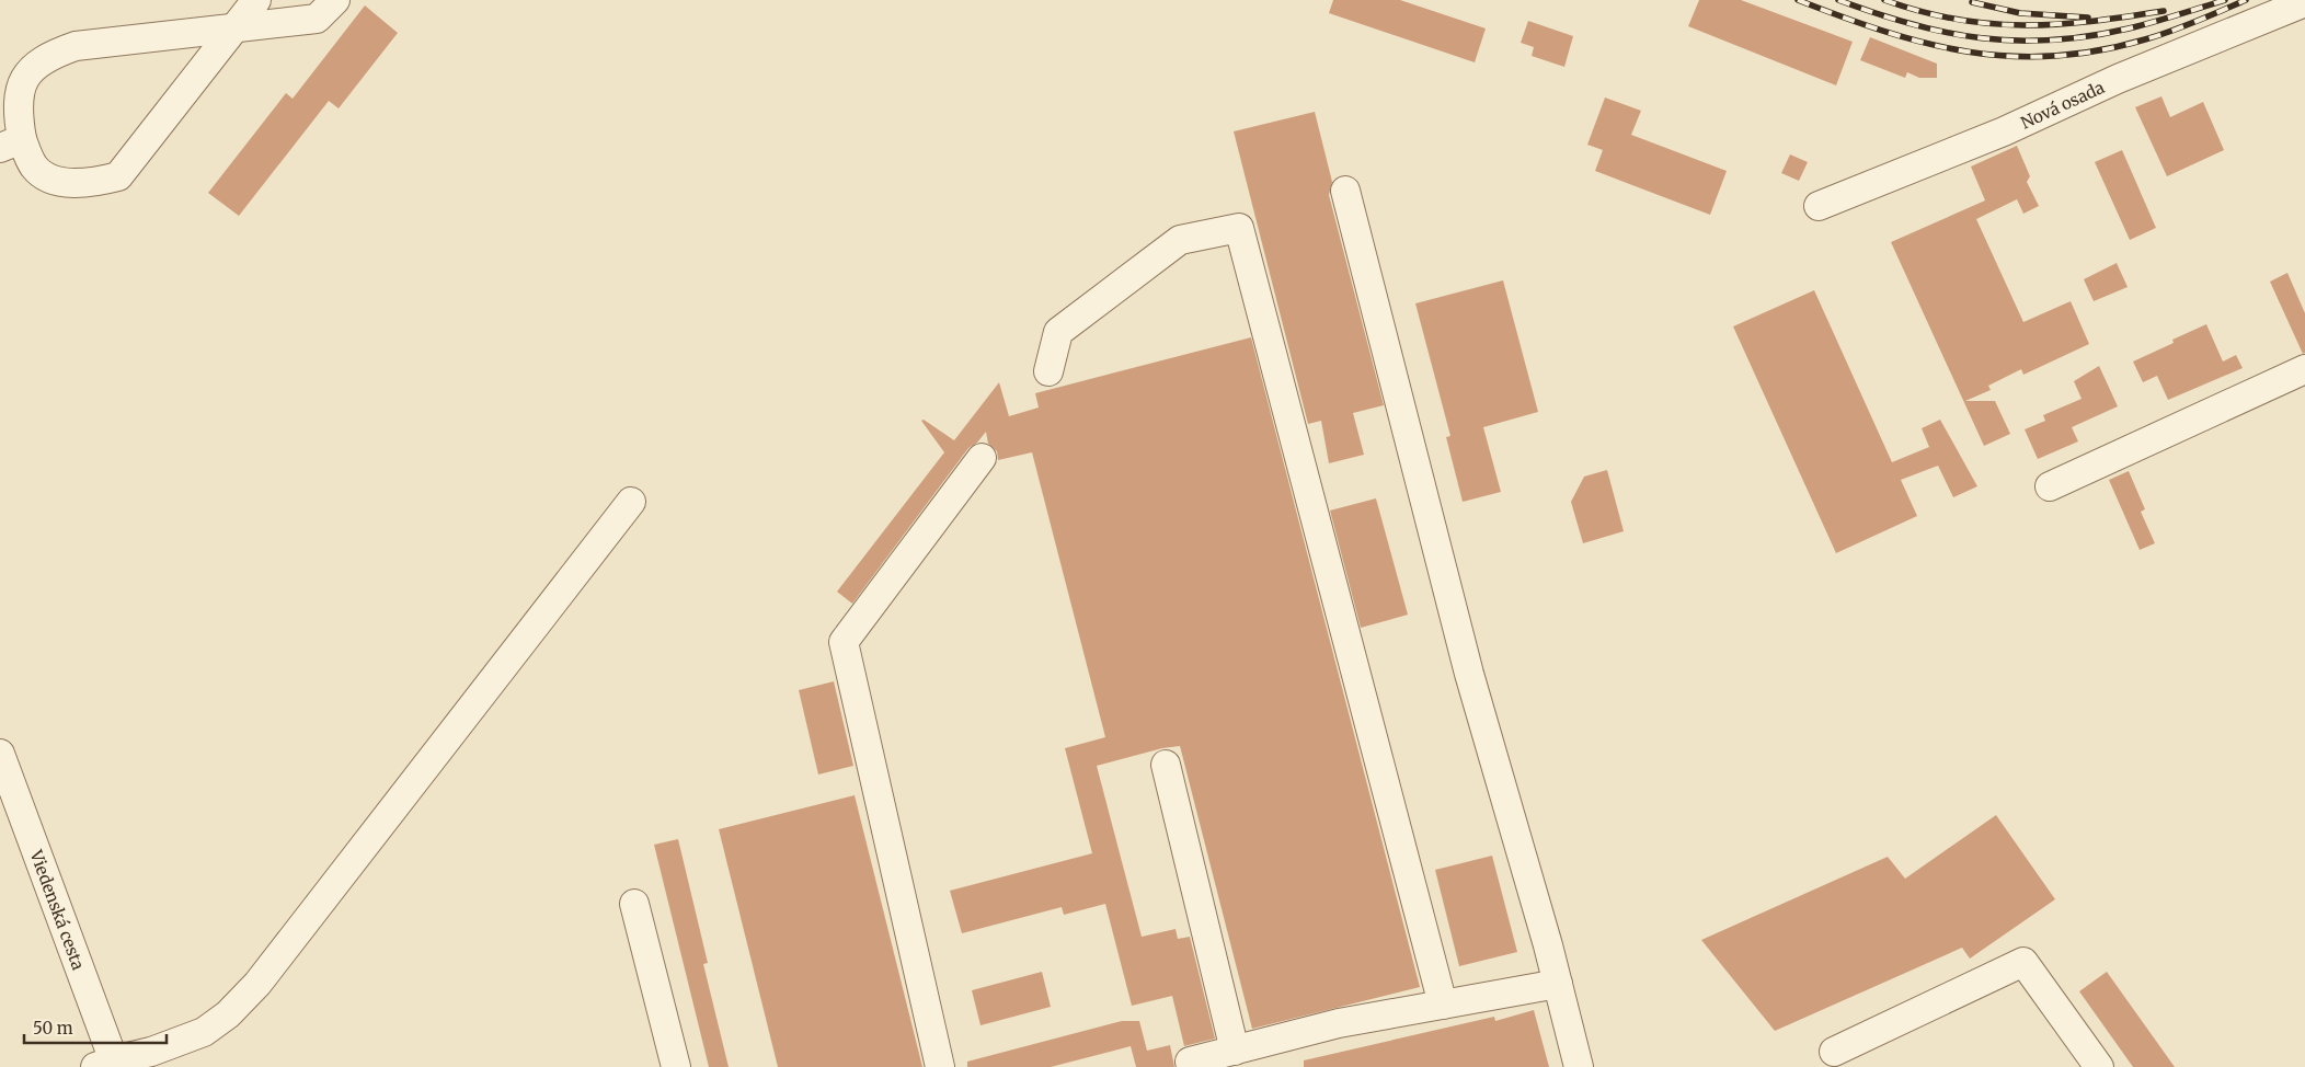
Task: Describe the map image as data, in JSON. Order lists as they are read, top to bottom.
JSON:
{
  "streets": {
    "street": ["Nová osada", "Viedenská cesta"]
  },
  "scale_bar": "50 m"
}
